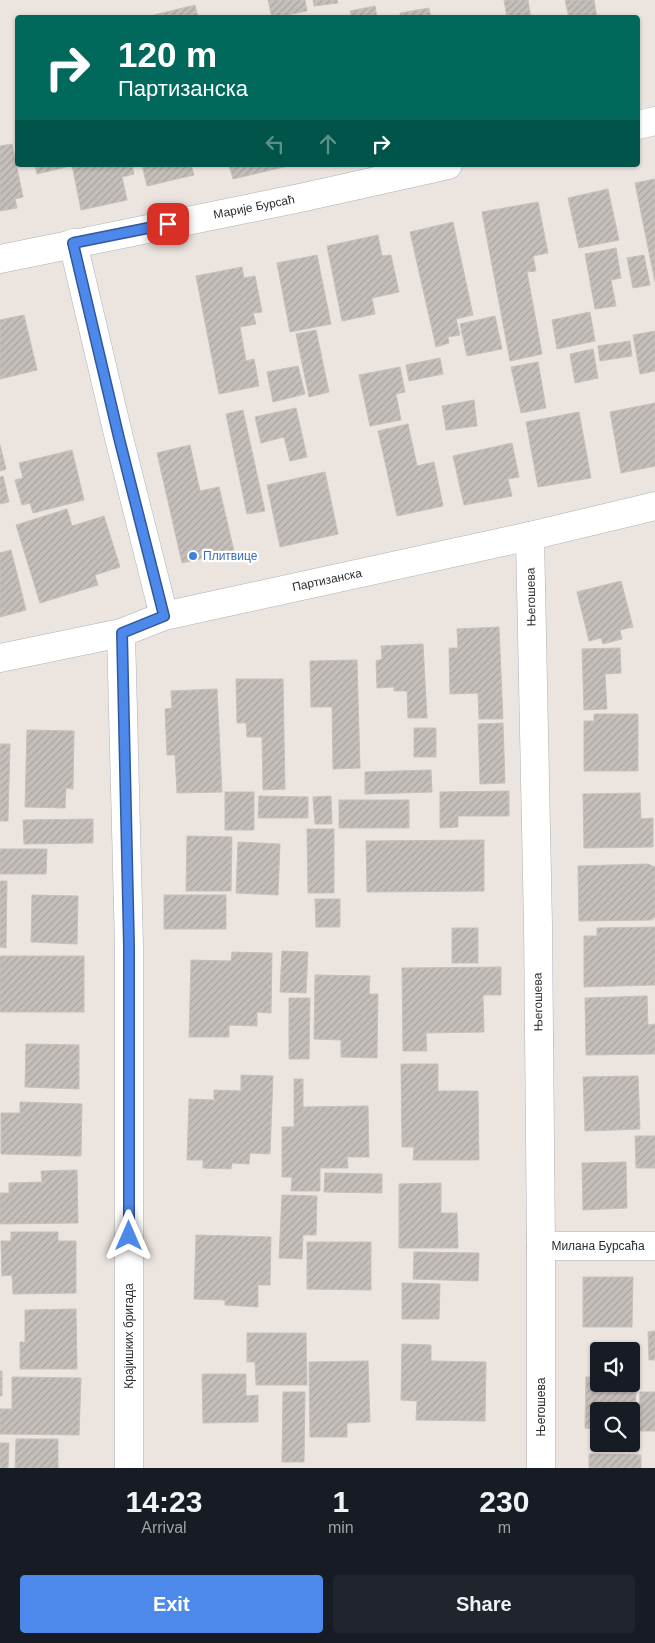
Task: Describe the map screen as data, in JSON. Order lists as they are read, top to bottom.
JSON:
{
  "streets": {
    "street": [
      "Марије Бурсаћ",
      "Партизанска",
      "Његошева",
      "Милана Бурсаћа",
      "Крајишких бригада"
    ]
  },
  "crossings": [
    ["Партизанска", "Његошева"],
    ["Партизанска", "Крајишких бригада"],
    ["Његошева", "Милана Бурсаћа"]
  ],
  "places": ["Плитвице"],
  "page": {
    "turn": ["120 m", "Партизанска"],
    "eta": [
      "14:23",
      "Arrival",
      "1",
      "min",
      "230",
      "m"
    ],
    "buttons": ["Exit", "Share"]
  }
}
